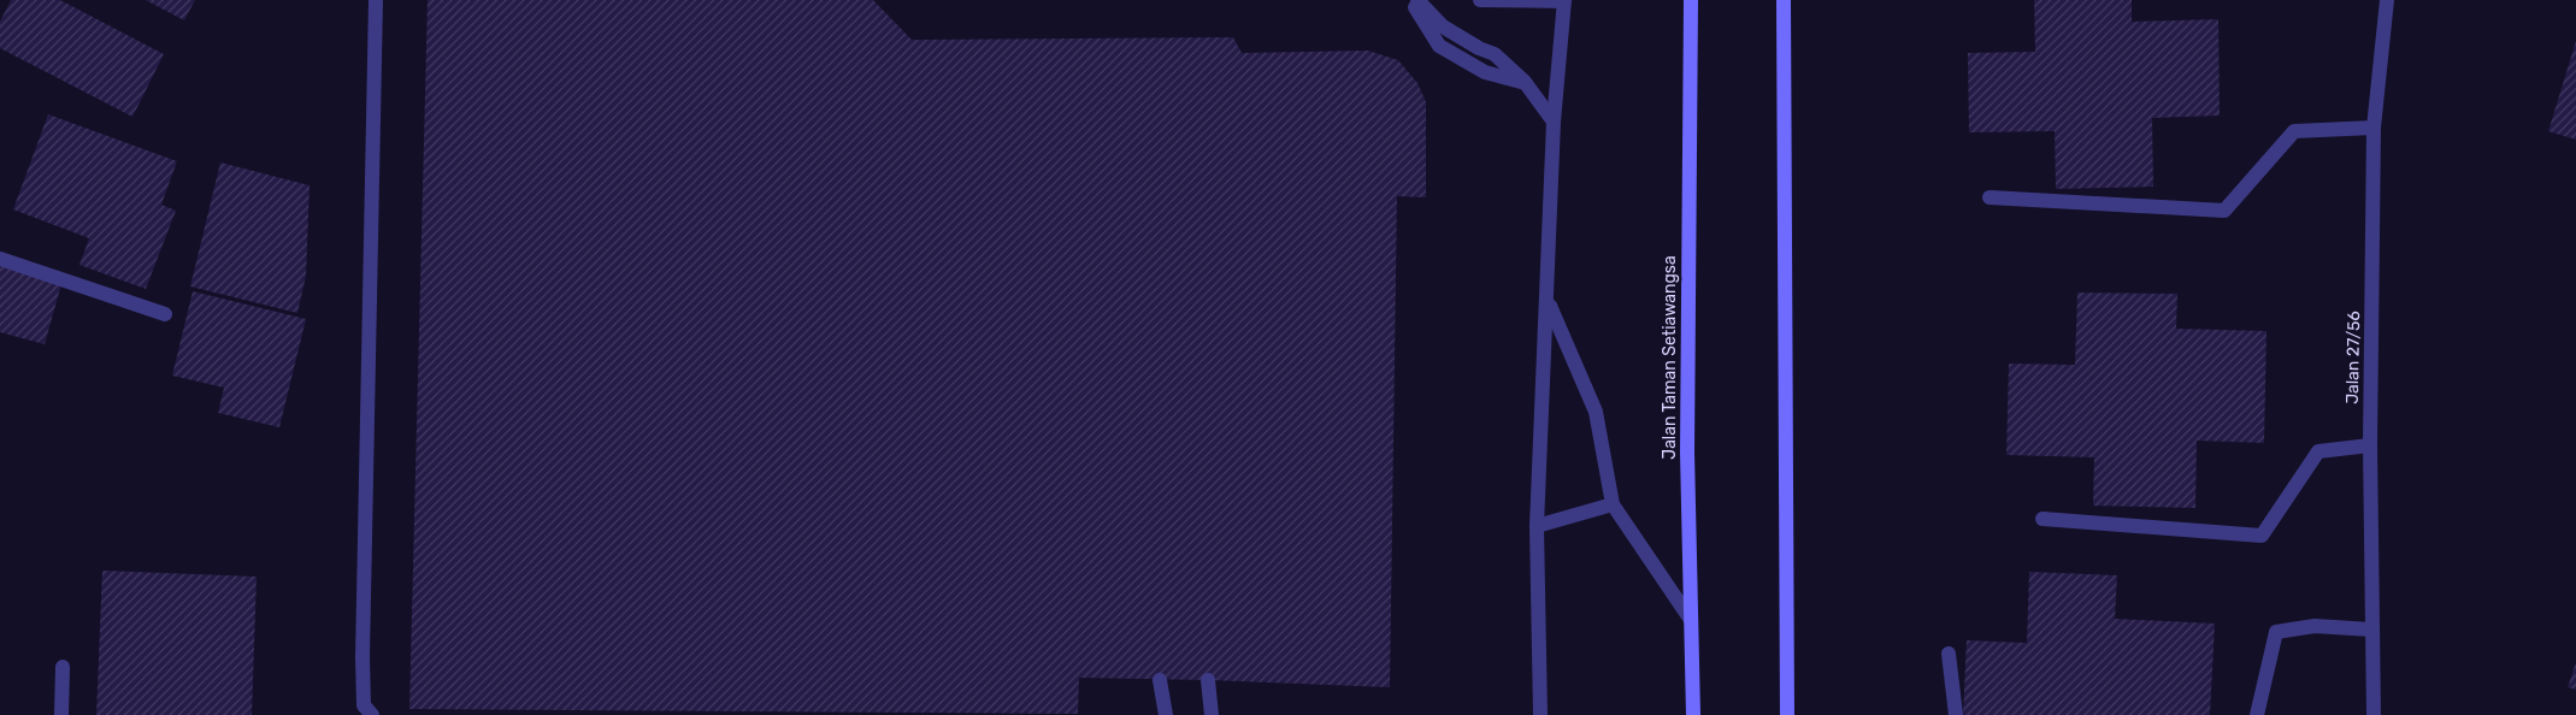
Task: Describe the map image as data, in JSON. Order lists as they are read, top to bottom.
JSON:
{
  "streets": {
    "main road": ["Jalan Taman Setiawangsa"],
    "street": ["Jalan 27/56"]
  }
}
